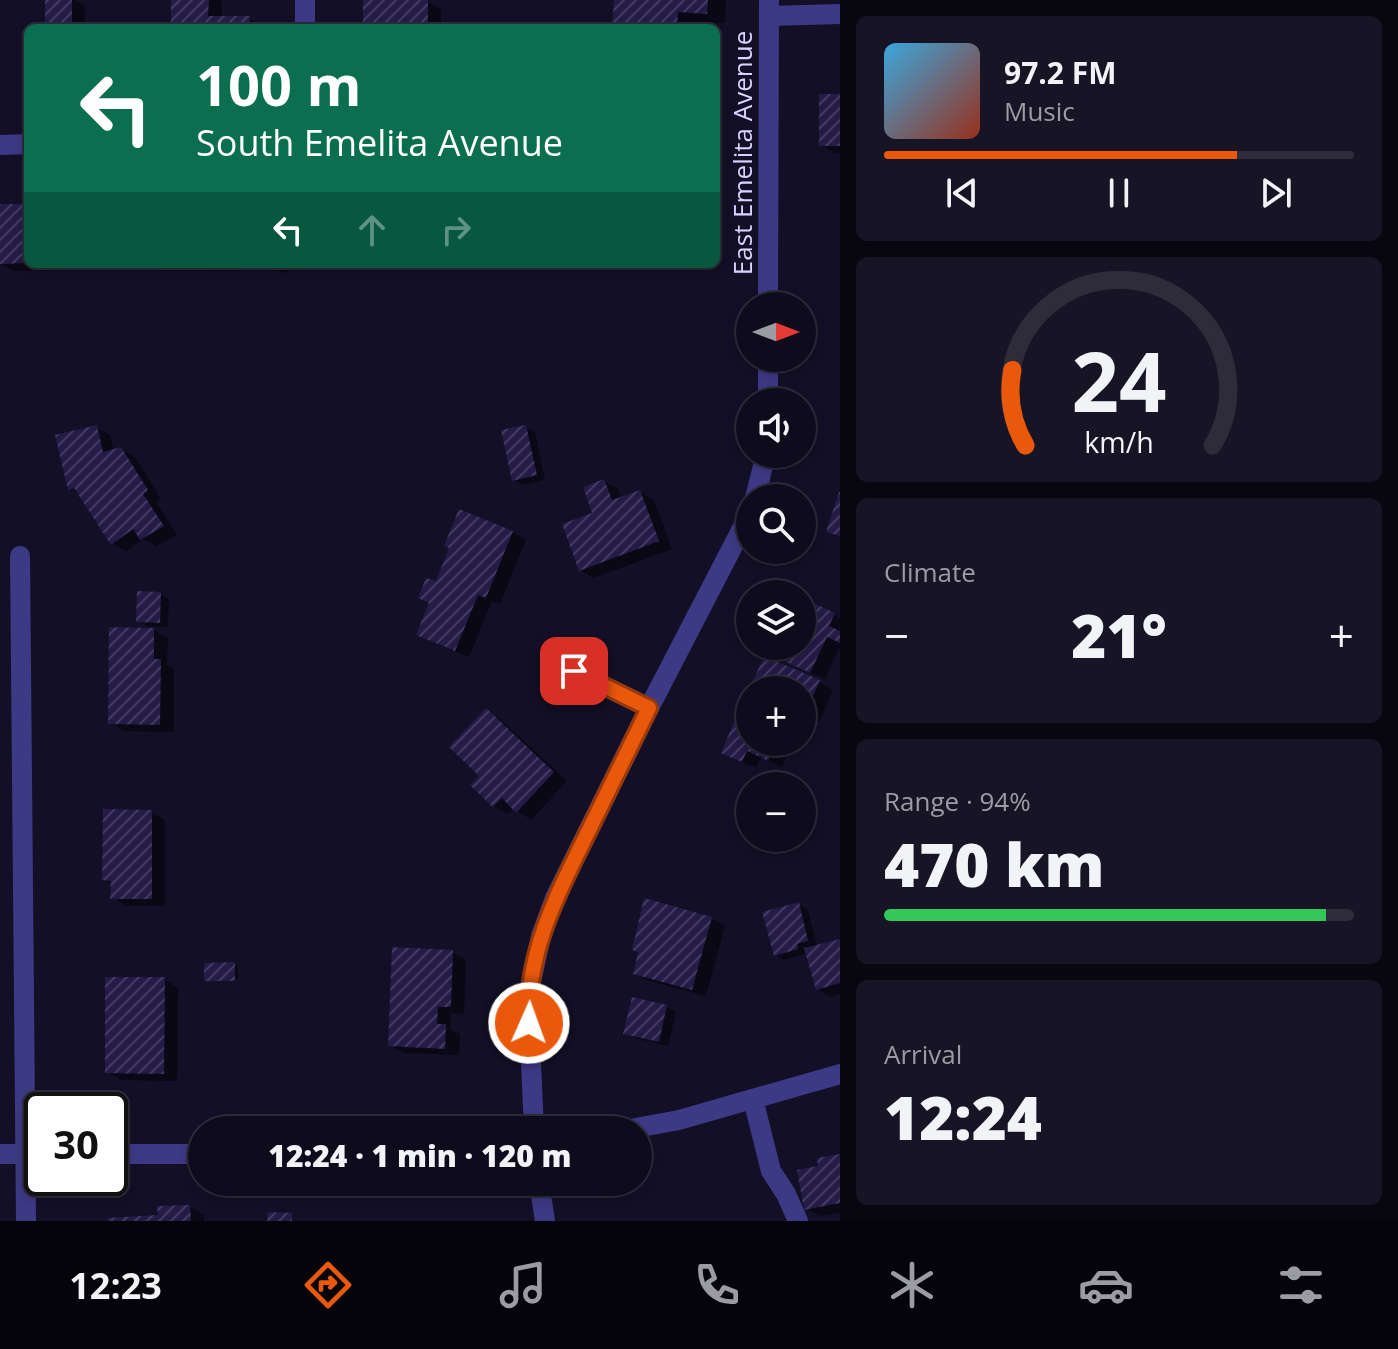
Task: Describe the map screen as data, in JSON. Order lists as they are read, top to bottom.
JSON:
{
  "streets": {
    "street": ["East Emelita Avenue"]
  },
  "north": "right",
  "page": {
    "turn": ["100 m", "South Emelita Avenue"],
    "song": ["97.2 FM", "Music"],
    "map_buttons": ["+", "−"],
    "tile": [
      "Climate",
      ["Range · 94%", "470 km"],
      ["Arrival", "12:24"]
    ],
    "heat": ["−", "21°", "+"],
    "limit": "30",
    "trip": "12:24 · 1 min · 120 m",
    "tabs": "12:23",
    "gauge": ["24", "km/h"]
  }
}
